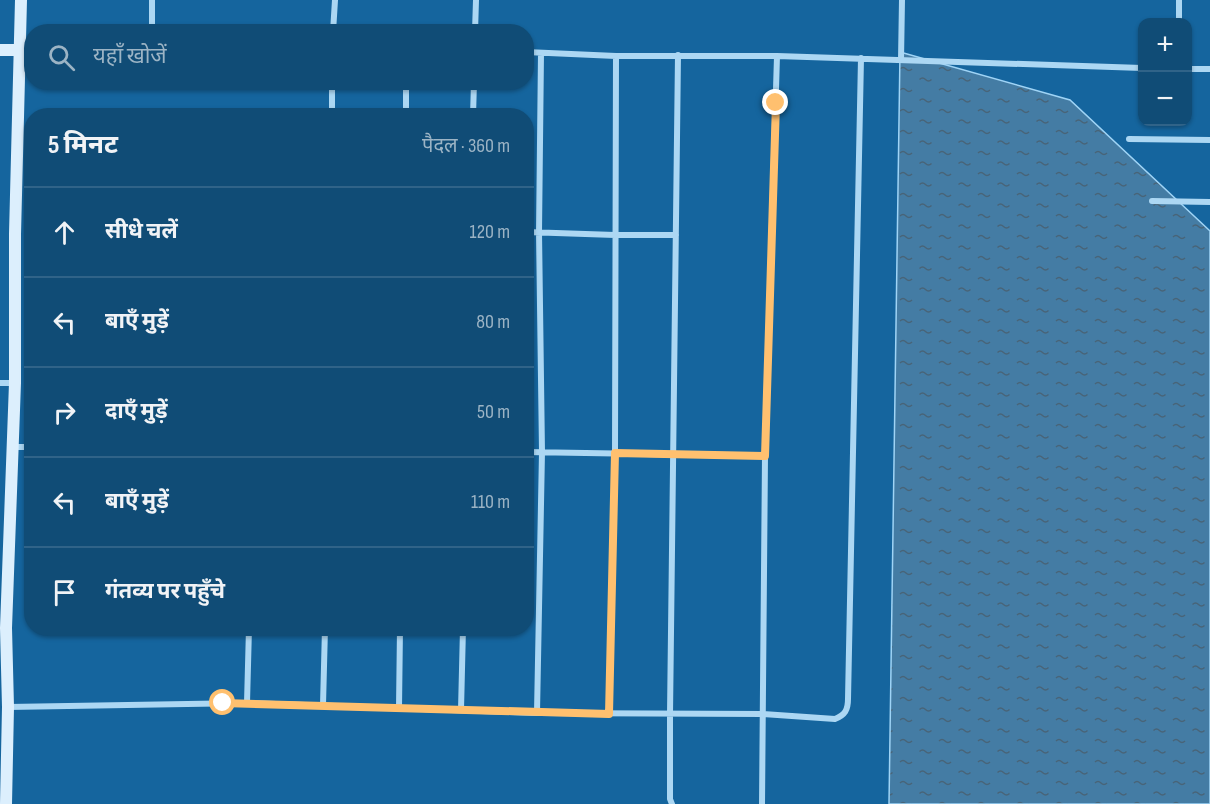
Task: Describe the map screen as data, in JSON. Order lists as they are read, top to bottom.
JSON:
{
  "page": {
    "map_buttons": ["+", "−"],
    "search": "यहाँ खोजें",
    "heading": ["5 मिनट", "पैदल · 360 m"],
    "list": [
      ["सीधे चलें", "120 m"],
      ["बाएँ मुड़ें", "80 m"],
      ["दाएँ मुड़ें", "50 m"],
      ["बाएँ मुड़ें", "110 m"],
      "गंतव्य पर पहुँचे"
    ]
  }
}
